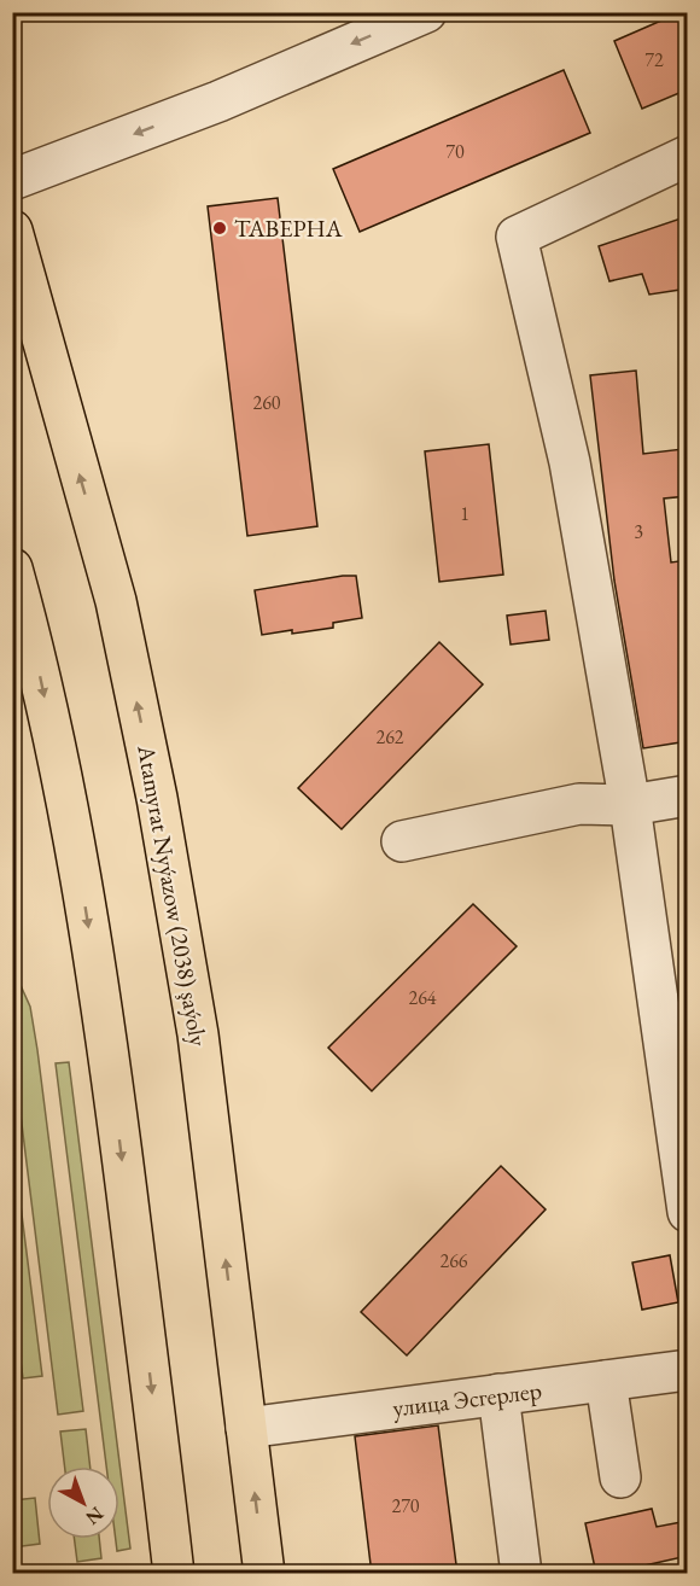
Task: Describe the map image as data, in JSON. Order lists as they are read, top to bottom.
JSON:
{
  "streets": {
    "main road": ["Atamyrat Nyýazow (2038) şaýoly"],
    "street": ["улица Эсгерлер"]
  },
  "crossings": [
    ["Atamyrat Nyýazow (2038) şaýoly", "улица Эсгерлер"]
  ],
  "places": ["ТАВЕРНА"],
  "house_numbers": [
    "72",
    "70",
    "260",
    "1",
    "3",
    "262",
    "264",
    "266",
    "270"
  ],
  "north": "bottom right"
}
